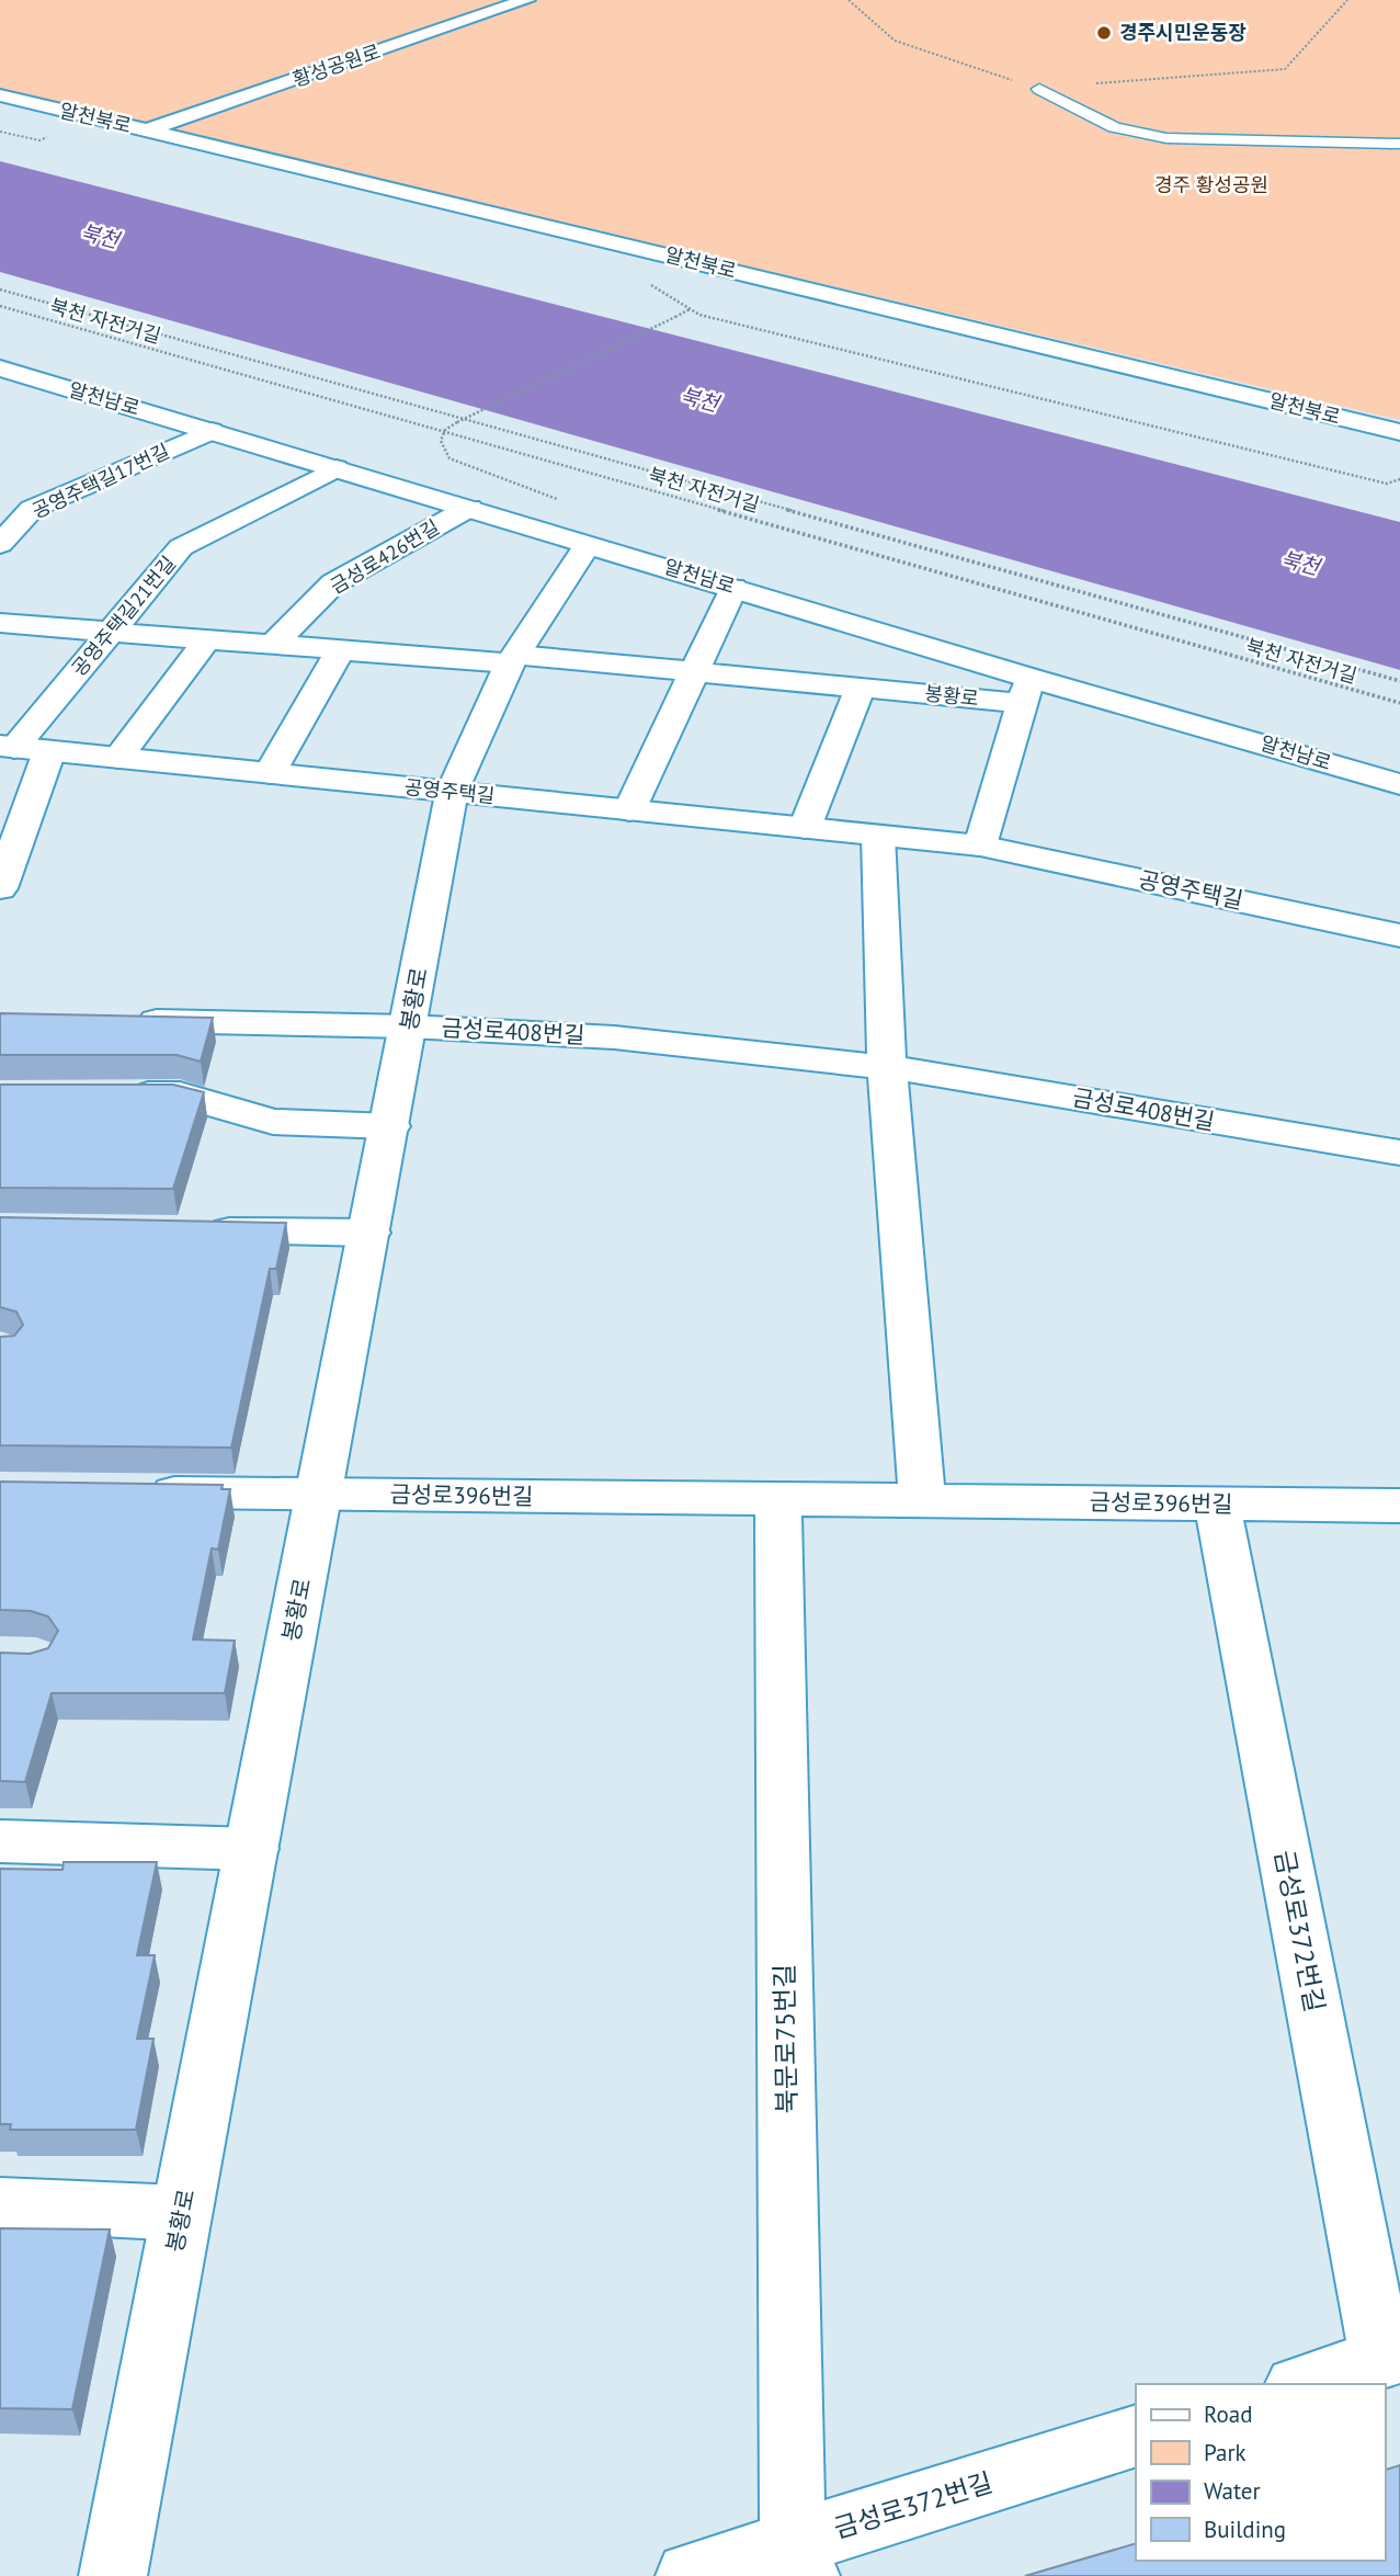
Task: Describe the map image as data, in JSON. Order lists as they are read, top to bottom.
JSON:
{
  "streets": {
    "street": [
      "황성공원로",
      "알천북로",
      "알천남로",
      "공영주택길17번길",
      "금성로426번길",
      "공영주택길21번길",
      "봉황로",
      "공영주택길",
      "금성로408번길",
      "금성로396번길",
      "금성로372번길",
      "북문로75번길"
    ],
    "path": ["북천 자전거길"]
  },
  "crossings": [
    ["황성공원로", "알천북로"],
    ["알천남로", "공영주택길17번길"],
    ["알천남로", "금성로426번길"],
    ["알천남로", "공영주택길21번길"],
    ["알천남로", "봉황로"],
    ["공영주택길21번길", "공영주택길"],
    ["봉황로", "공영주택길"],
    ["봉황로", "금성로408번길"],
    ["봉황로", "금성로396번길"],
    ["금성로396번길", "금성로372번길"],
    ["금성로396번길", "북문로75번길"],
    ["금성로372번길", "북문로75번길"]
  ],
  "water": ["북천"],
  "parks": ["경주 황성공원"],
  "places": ["경주시민운동장"],
  "legend": [
    "Road",
    "Park",
    "Water",
    "Building"
  ]
}
